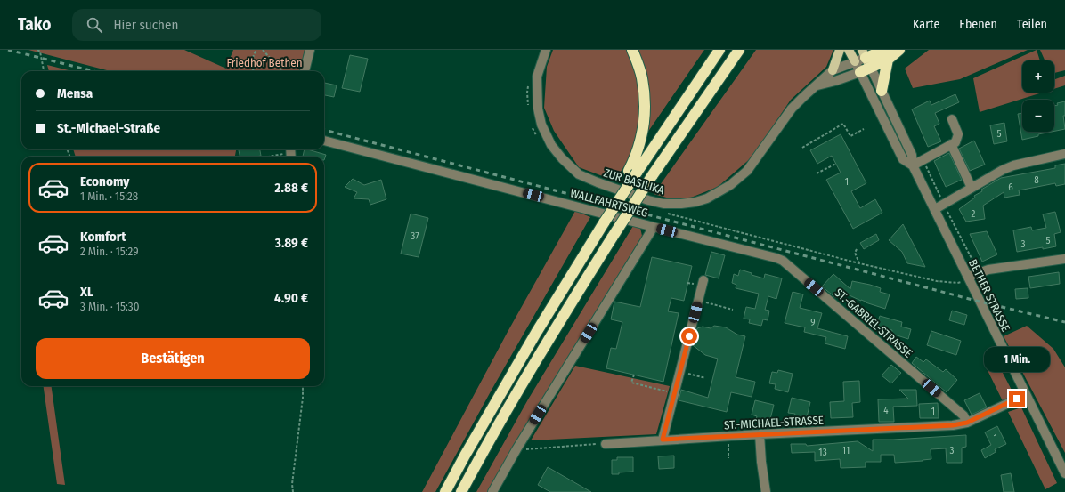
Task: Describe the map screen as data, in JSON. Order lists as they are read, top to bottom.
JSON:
{
  "streets": {
    "street": [
      "ZUR BASILIKA",
      "WALLFAHRTSWEG",
      "BETHER STRASSE",
      "ST.-GABRIEL-STRASSE",
      "ST.-MICHAEL-STRASSE"
    ]
  },
  "crossings": [
    ["ZUR BASILIKA", "BETHER STRASSE"],
    ["WALLFAHRTSWEG", "ST.-GABRIEL-STRASSE"],
    ["BETHER STRASSE", "ST.-MICHAEL-STRASSE"],
    ["ST.-GABRIEL-STRASSE", "ST.-MICHAEL-STRASSE"]
  ],
  "parks": ["Friedhof Bethen"],
  "house_numbers": [
    "5",
    "8",
    "1",
    "6",
    "2",
    "37",
    "5",
    "3",
    "9",
    "4",
    "1",
    "1",
    "11",
    "3",
    "13"
  ],
  "page": {
    "header": "Tako",
    "search": "Hier suchen",
    "nav": ["Karte", "Ebenen", "Teilen"],
    "map_buttons": ["+", "−"],
    "banner": ["Mensa", "St.-Michael-Straße"],
    "list": [
      {
        "name": "Economy",
        "note": "1 Min. · 15:28",
        "value": "2.88 €"
      },
      {
        "name": "Komfort",
        "note": "2 Min. · 15:29",
        "value": "3.89 €"
      },
      {
        "name": "XL",
        "note": "3 Min. · 15:30",
        "value": "4.90 €"
      }
    ],
    "buttons": "Bestätigen",
    "bubble": "1 Min."
  }
}
